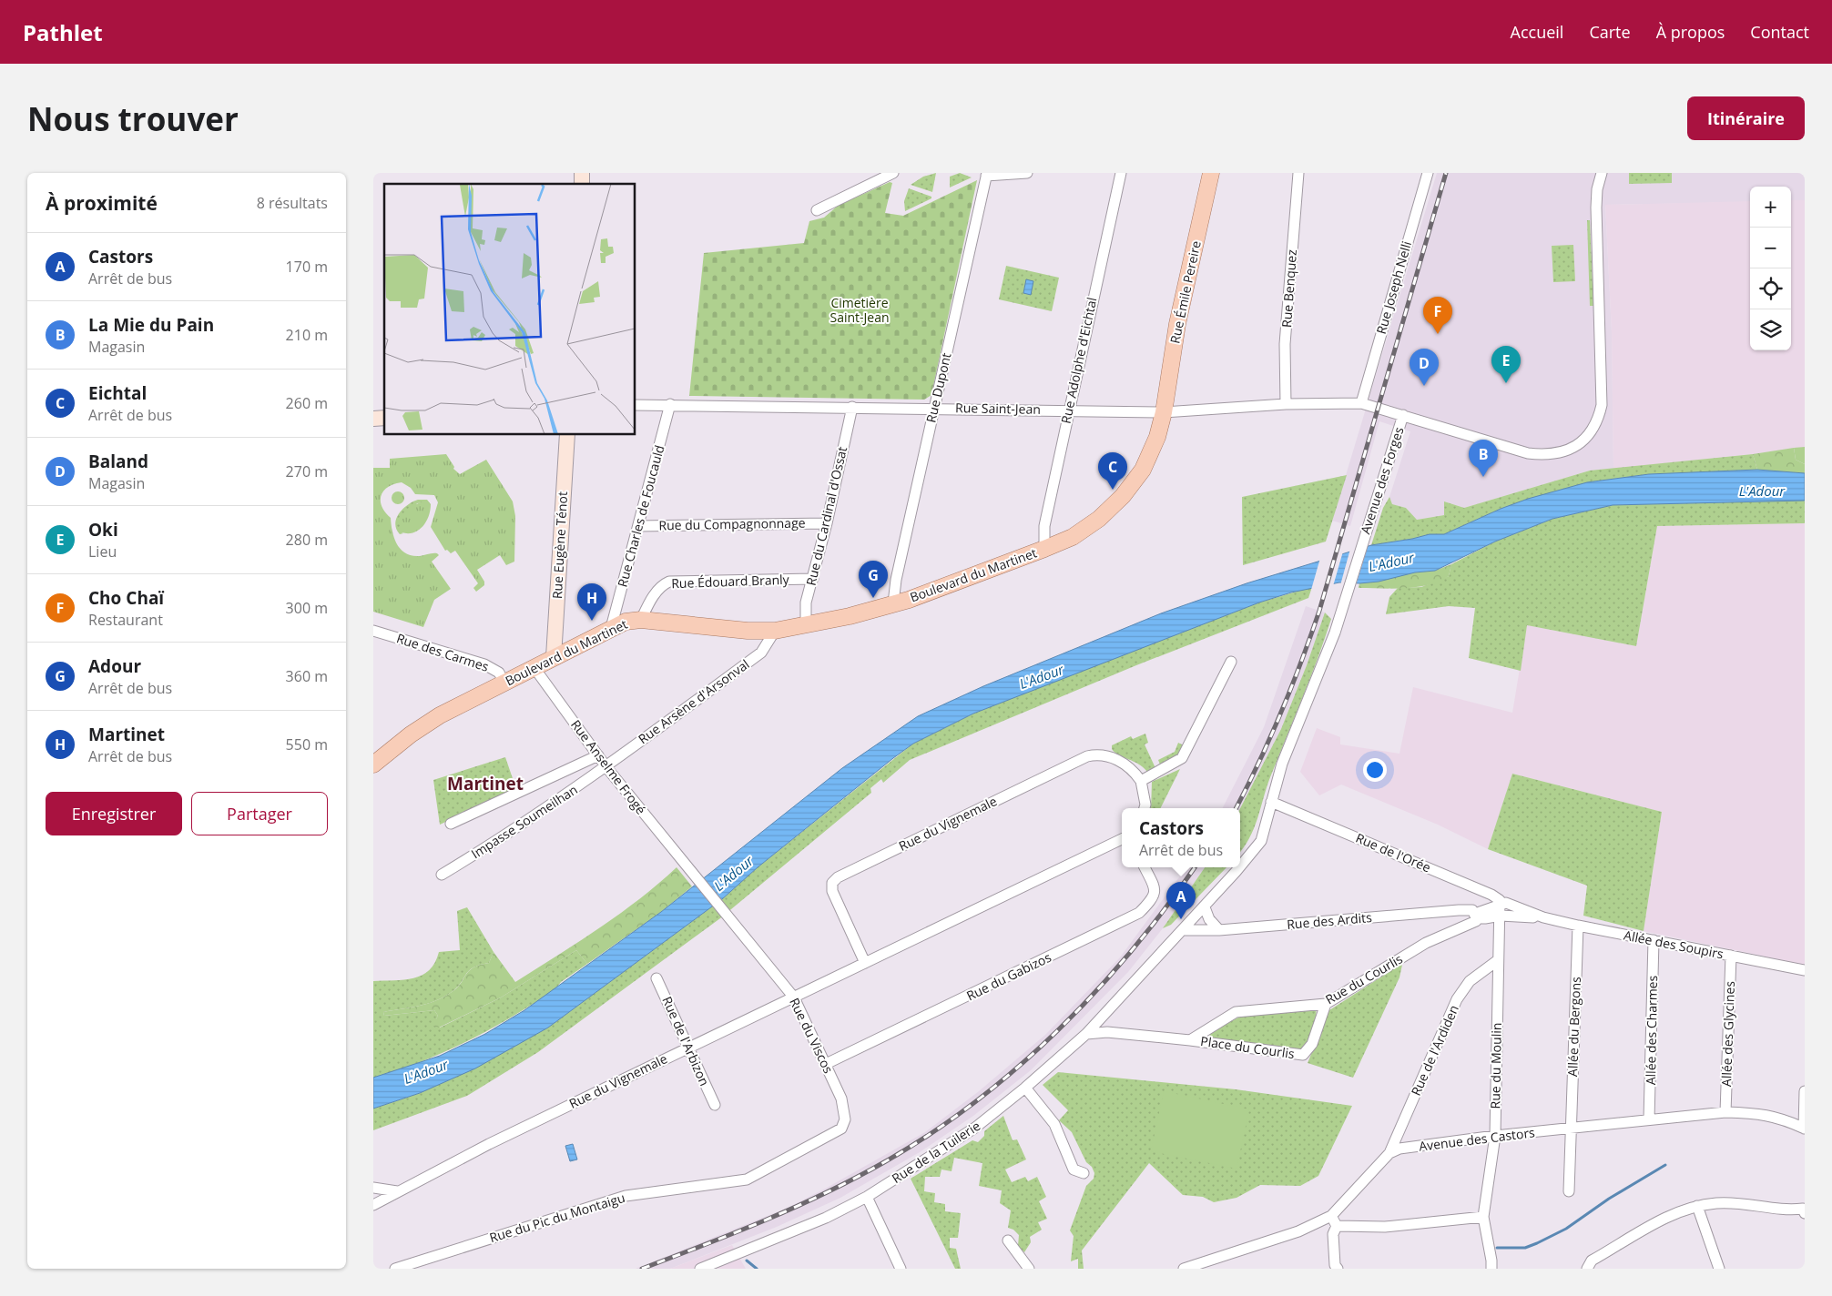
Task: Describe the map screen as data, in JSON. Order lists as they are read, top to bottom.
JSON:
{
  "streets": {
    "main road": ["Rue Émile Pereire", "Boulevard du Martinet"],
    "street": [
      "Rue Joseph Nelli",
      "Rue Benquez",
      "Rue Adolphe d'Eichtal",
      "Rue Dupont",
      "Rue Saint-Jean",
      "Avenue des Forges",
      "Rue Charles de Foucauld",
      "Rue du Cardinal d'Ossat",
      "Rue du Compagnonnage",
      "Rue Eugène Ténot",
      "Rue Édouard Branly",
      "Rue des Carmes",
      "Rue Arsène d'Arsonval",
      "Rue Anselme Frogé",
      "Impasse Soumeilhan",
      "Rue du Vignemale",
      "Rue de l'Orée",
      "Rue des Ardits",
      "Allée des Soupirs",
      "Rue du Gabizos",
      "Rue du Courlis",
      "Allée du Bergons",
      "Allée des Charmes",
      "Allée des Glycines",
      "Rue du Viscos",
      "Rue de l'Arbizon",
      "Place du Courlis",
      "Rue de l'Ardiden",
      "Rue du Moulin",
      "Avenue des Castors",
      "Rue de la Tuilerie",
      "Rue du Pic du Montaigu"
    ]
  },
  "crossings": [
    ["Rue Joseph Nelli", "Rue Saint-Jean"],
    ["Rue Benquez", "Rue Saint-Jean"],
    ["Rue Émile Pereire", "Rue Saint-Jean"],
    ["Rue Émile Pereire", "Boulevard du Martinet"],
    ["Rue Adolphe d'Eichtal", "Rue Saint-Jean"],
    ["Rue Adolphe d'Eichtal", "Boulevard du Martinet"],
    ["Rue Dupont", "Rue Saint-Jean"],
    ["Rue Dupont", "Boulevard du Martinet"],
    ["Rue Saint-Jean", "Avenue des Forges"],
    ["Rue Saint-Jean", "Rue Charles de Foucauld"],
    ["Rue Saint-Jean", "Rue du Cardinal d'Ossat"],
    ["Rue Saint-Jean", "Boulevard du Martinet"],
    ["Avenue des Forges", "Rue de l'Orée"],
    ["Avenue des Forges", "Rue de la Tuilerie"],
    ["Rue Charles de Foucauld", "Rue du Compagnonnage"],
    ["Rue Charles de Foucauld", "Boulevard du Martinet"],
    ["Rue du Cardinal d'Ossat", "Rue du Compagnonnage"],
    ["Rue du Cardinal d'Ossat", "Boulevard du Martinet"],
    ["Rue du Cardinal d'Ossat", "Rue Édouard Branly"],
    ["Rue Eugène Ténot", "Boulevard du Martinet"],
    ["Boulevard du Martinet", "Rue Édouard Branly"],
    ["Boulevard du Martinet", "Rue des Carmes"],
    ["Boulevard du Martinet", "Rue Arsène d'Arsonval"],
    ["Boulevard du Martinet", "Rue Anselme Frogé"],
    ["Rue Arsène d'Arsonval", "Rue Anselme Frogé"],
    ["Rue Arsène d'Arsonval", "Impasse Soumeilhan"],
    ["Rue Anselme Frogé", "Impasse Soumeilhan"],
    ["Rue Anselme Frogé", "Rue du Viscos"],
    ["Rue du Vignemale", "Rue du Viscos"],
    ["Rue du Vignemale", "Rue de l'Arbizon"],
    ["Rue de l'Orée", "Rue des Ardits"],
    ["Rue de l'Orée", "Allée des Soupirs"],
    ["Rue des Ardits", "Allée des Soupirs"],
    ["Rue des Ardits", "Rue du Courlis"],
    ["Rue des Ardits", "Rue du Moulin"],
    ["Rue des Ardits", "Rue de la Tuilerie"],
    ["Allée des Soupirs", "Allée du Bergons"],
    ["Allée des Soupirs", "Allée des Charmes"],
    ["Allée des Soupirs", "Allée des Glycines"],
    ["Allée des Soupirs", "Rue du Moulin"],
    ["Rue du Gabizos", "Rue du Viscos"],
    ["Rue du Courlis", "Place du Courlis"],
    ["Allée du Bergons", "Avenue des Castors"],
    ["Allée des Charmes", "Avenue des Castors"],
    ["Allée des Glycines", "Avenue des Castors"],
    ["Rue du Viscos", "Rue du Pic du Montaigu"],
    ["Rue de l'Ardiden", "Rue du Moulin"],
    ["Rue de l'Ardiden", "Avenue des Castors"],
    ["Rue du Moulin", "Avenue des Castors"]
  ],
  "districts": ["Martinet"],
  "water": ["L'Adour"],
  "parks": ["Cimetière Saint-Jean"],
  "page": {
    "header": "Pathlet",
    "nav": [
      "Accueil",
      "Carte",
      "À propos",
      "Contact"
    ],
    "buttons": [
      "Itinéraire",
      ["Enregistrer", "Partager"]
    ],
    "title": "Nous trouver",
    "heading": ["À proximité", "8 résultats"],
    "map_buttons": ["+", "−"],
    "list": [
      {
        "mark": "A",
        "name": "Castors",
        "note": "Arrêt de bus",
        "value": "170 m"
      },
      {
        "mark": "B",
        "name": "La Mie du Pain",
        "note": "Magasin",
        "value": "210 m"
      },
      {
        "mark": "C",
        "name": "Eichtal",
        "note": "Arrêt de bus",
        "value": "260 m"
      },
      {
        "mark": "D",
        "name": "Baland",
        "note": "Magasin",
        "value": "270 m"
      },
      {
        "mark": "E",
        "name": "Oki",
        "note": "Lieu",
        "value": "280 m"
      },
      {
        "mark": "F",
        "name": "Cho Chaï",
        "note": "Restaurant",
        "value": "300 m"
      },
      {
        "mark": "G",
        "name": "Adour",
        "note": "Arrêt de bus",
        "value": "360 m"
      },
      {
        "mark": "H",
        "name": "Martinet",
        "note": "Arrêt de bus",
        "value": "550 m"
      }
    ],
    "pins": [
      "F",
      "E",
      "D",
      "B",
      "C",
      "G",
      "H",
      "A"
    ],
    "popup": ["Castors", "Arrêt de bus"]
  }
}
